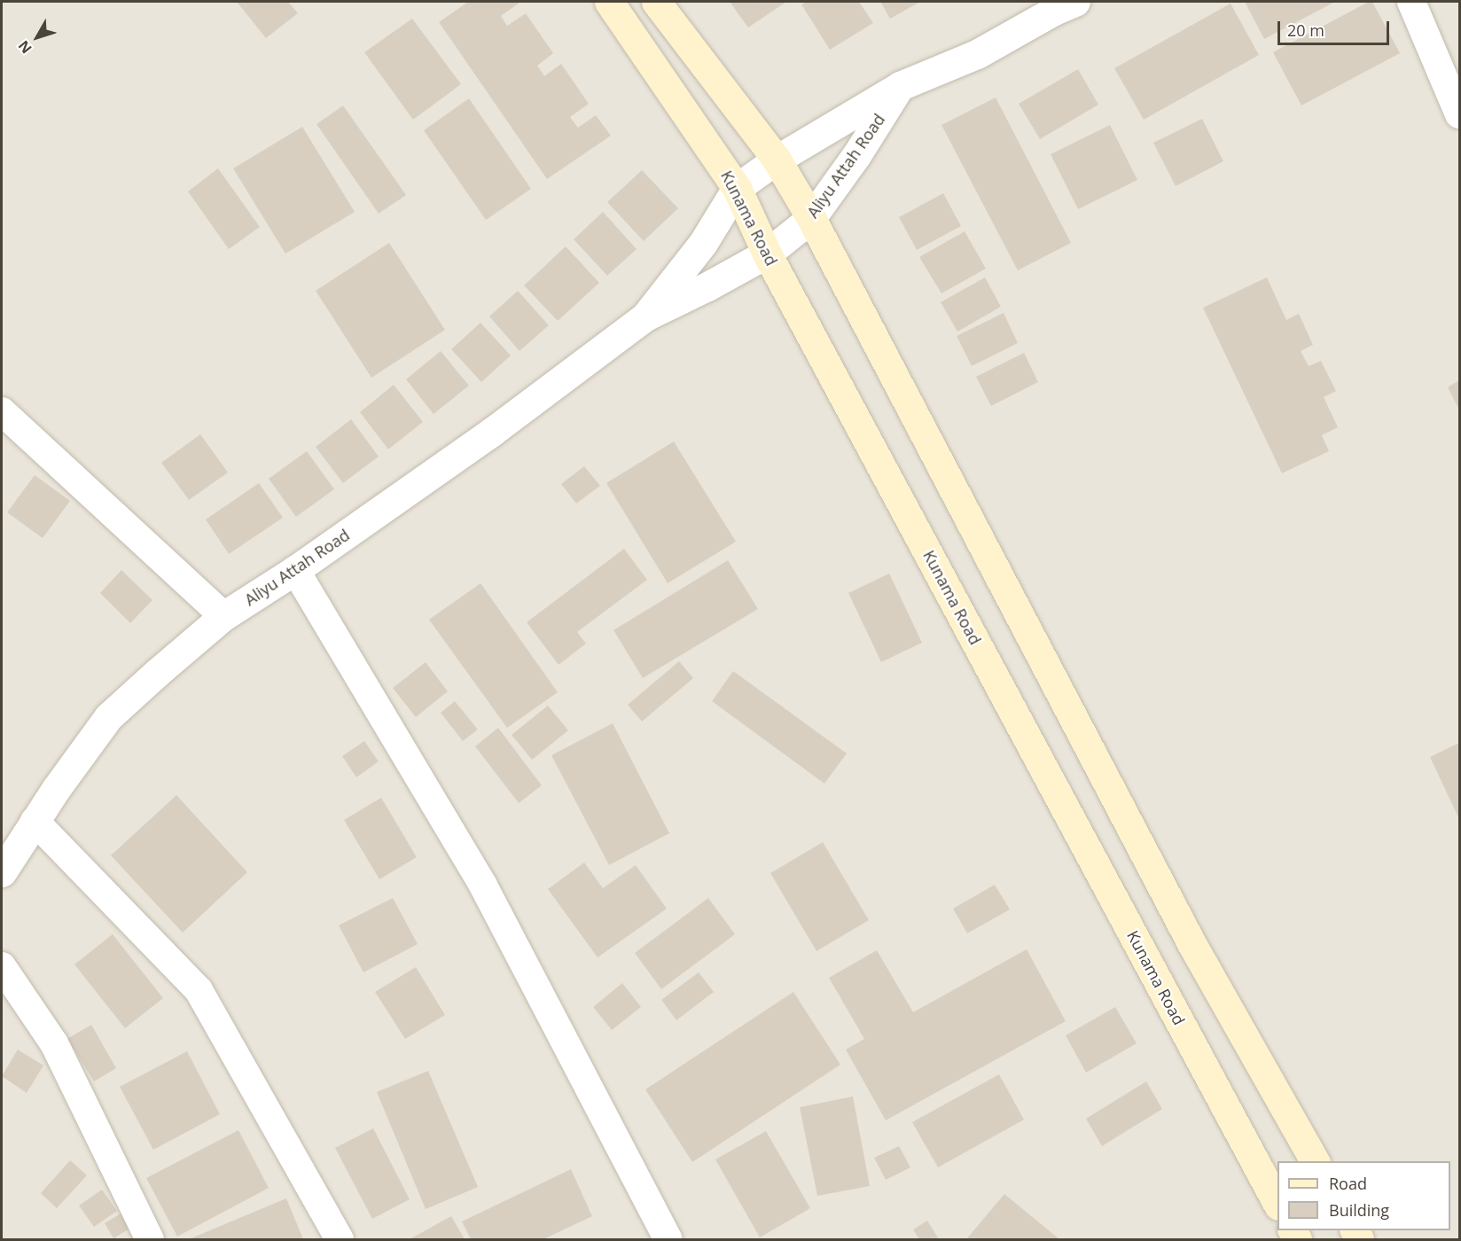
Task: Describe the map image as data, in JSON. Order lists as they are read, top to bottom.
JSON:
{
  "streets": {
    "main road": ["Kunama Road"],
    "street": ["Aliyu Attah Road"]
  },
  "crossings": [
    ["Aliyu Attah Road", "Kunama Road"]
  ],
  "legend": ["Road", "Building"],
  "scale_bar": "20 m",
  "north": "bottom left"
}
